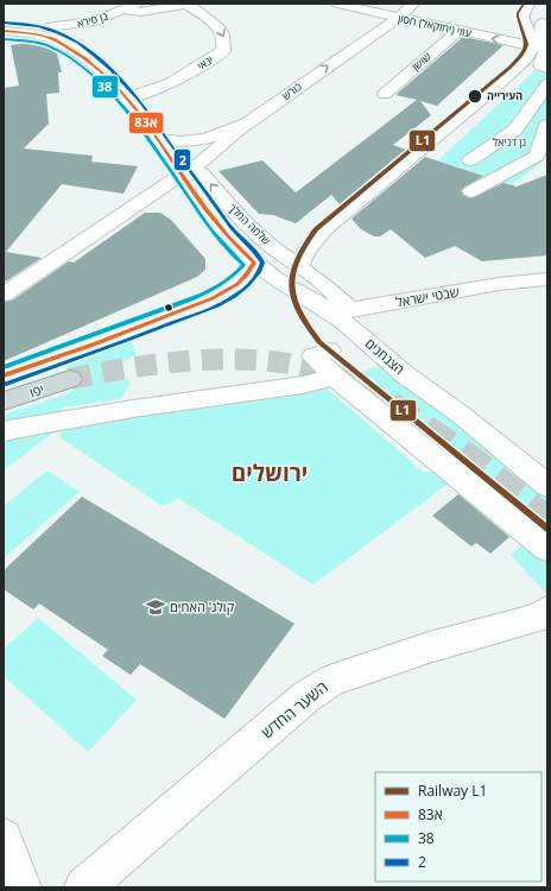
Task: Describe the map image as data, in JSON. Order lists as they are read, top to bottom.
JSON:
{
  "streets": {
    "highway": ["יפו"],
    "street": [
      "בן סירא",
      "עוזי (יחזקאל) חסון",
      "שושן",
      "ינאי",
      "כורש",
      "שלמה המלך",
      "שבטי ישראל",
      "הצנחנים",
      "השער החדש"
    ]
  },
  "crossings": [
    ["בן סירא", "שלמה המלך"],
    ["עוזי (יחזקאל) חסון", "שושן"],
    ["עוזי (יחזקאל) חסון", "כורש"],
    ["ינאי", "שלמה המלך"],
    ["כורש", "שלמה המלך"],
    ["שלמה המלך", "שבטי ישראל"],
    ["שלמה המלך", "הצנחנים"],
    ["שלמה המלך", "יפו"],
    ["שבטי ישראל", "הצנחנים"]
  ],
  "one_way": ["עוזי (יחזקאל) חסון"],
  "districts": ["ירושלים"],
  "parks": ["גן דניאל"],
  "places": {
    "other": ["העירייה"],
    "school or university": ["קולג' האחים"]
  },
  "lines": [
    "rail line L1",
    "transit line 2",
    "transit line 83א",
    "transit line 38"
  ],
  "legend": [
    "Railway L1",
    "83א",
    "38",
    "2"
  ]
}
